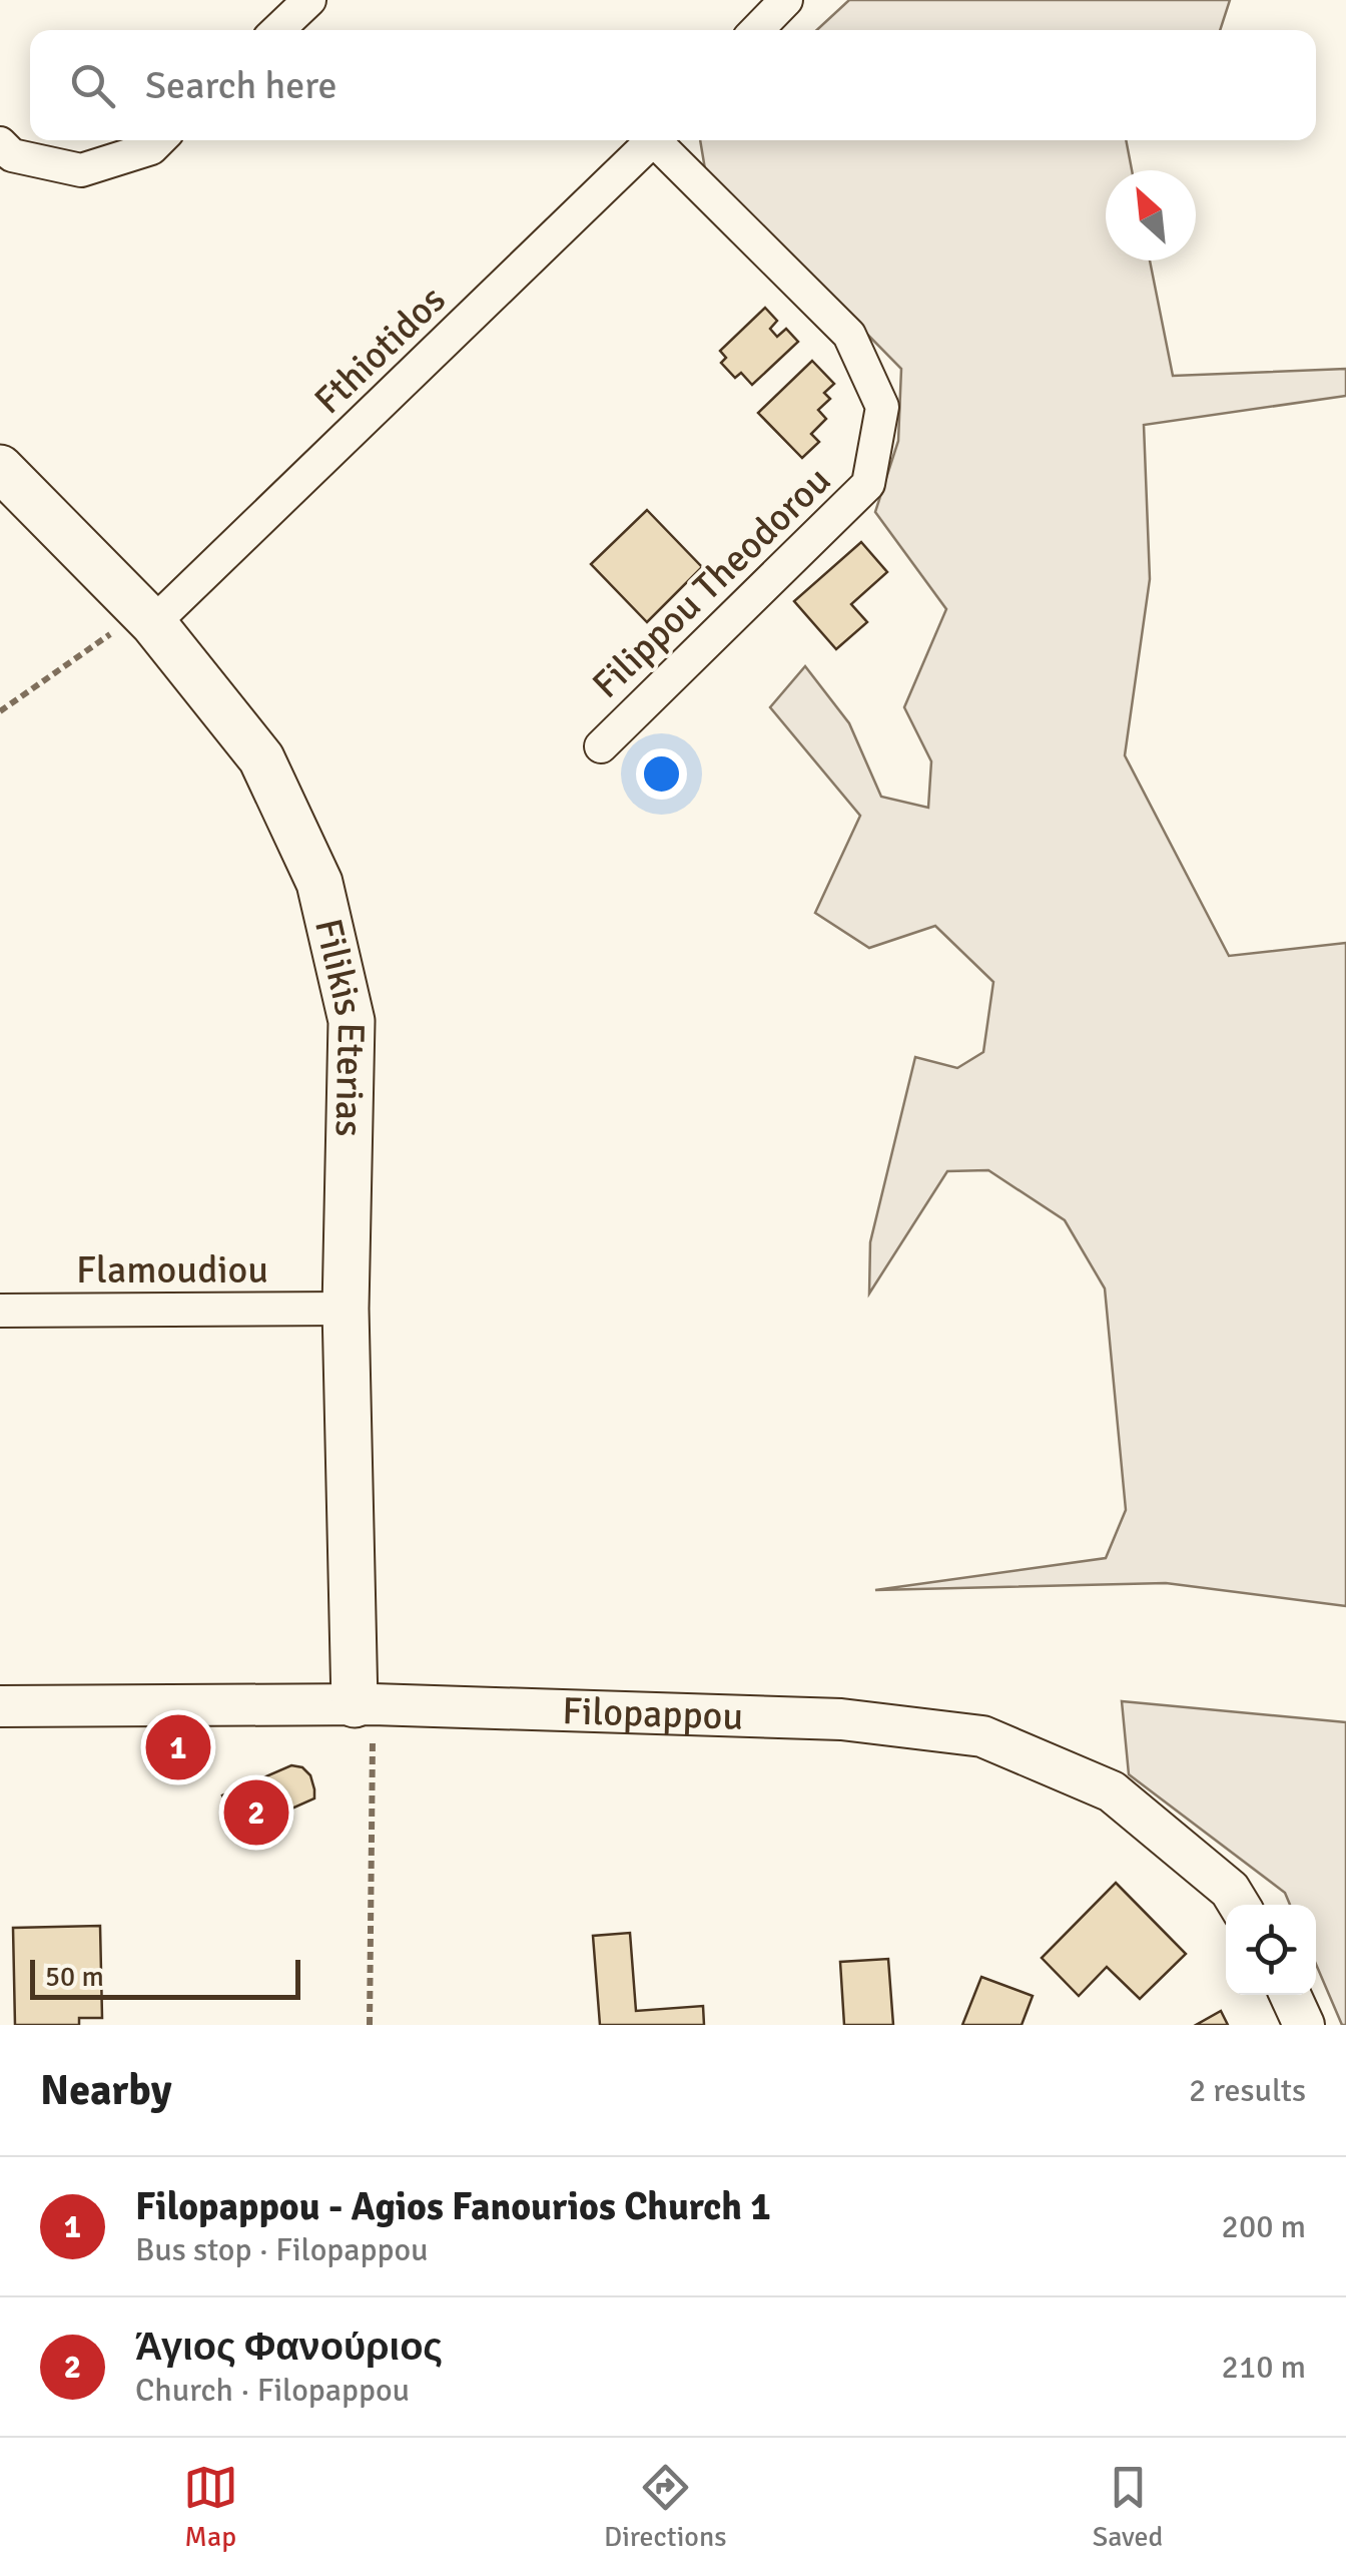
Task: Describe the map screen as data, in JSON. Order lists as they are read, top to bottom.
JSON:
{
  "streets": {
    "main road": ["Filikis Eterias"],
    "street": [
      "Fthiotidos",
      "Filippou Theodorou",
      "Flamoudiou",
      "Filopappou"
    ]
  },
  "crossings": [
    ["Fthiotidos", "Filikis Eterias"],
    ["Filikis Eterias", "Flamoudiou"],
    ["Filikis Eterias", "Filopappou"]
  ],
  "scale_bar": "50 m",
  "north": "top left",
  "page": {
    "search": "Search here",
    "pins": ["1", "2"],
    "scale": "50 m",
    "heading": ["Nearby", "2 results"],
    "list": [
      {
        "mark": "1",
        "name": "Filopappou - Agios Fanourios Church 1",
        "note": "Bus stop · Filopappou",
        "value": "200 m"
      },
      {
        "mark": "2",
        "name": "Άγιος Φανούριος",
        "note": "Church · Filopappou",
        "value": "210 m"
      }
    ],
    "nav": ["Map", "Directions", "Saved"]
  }
}
